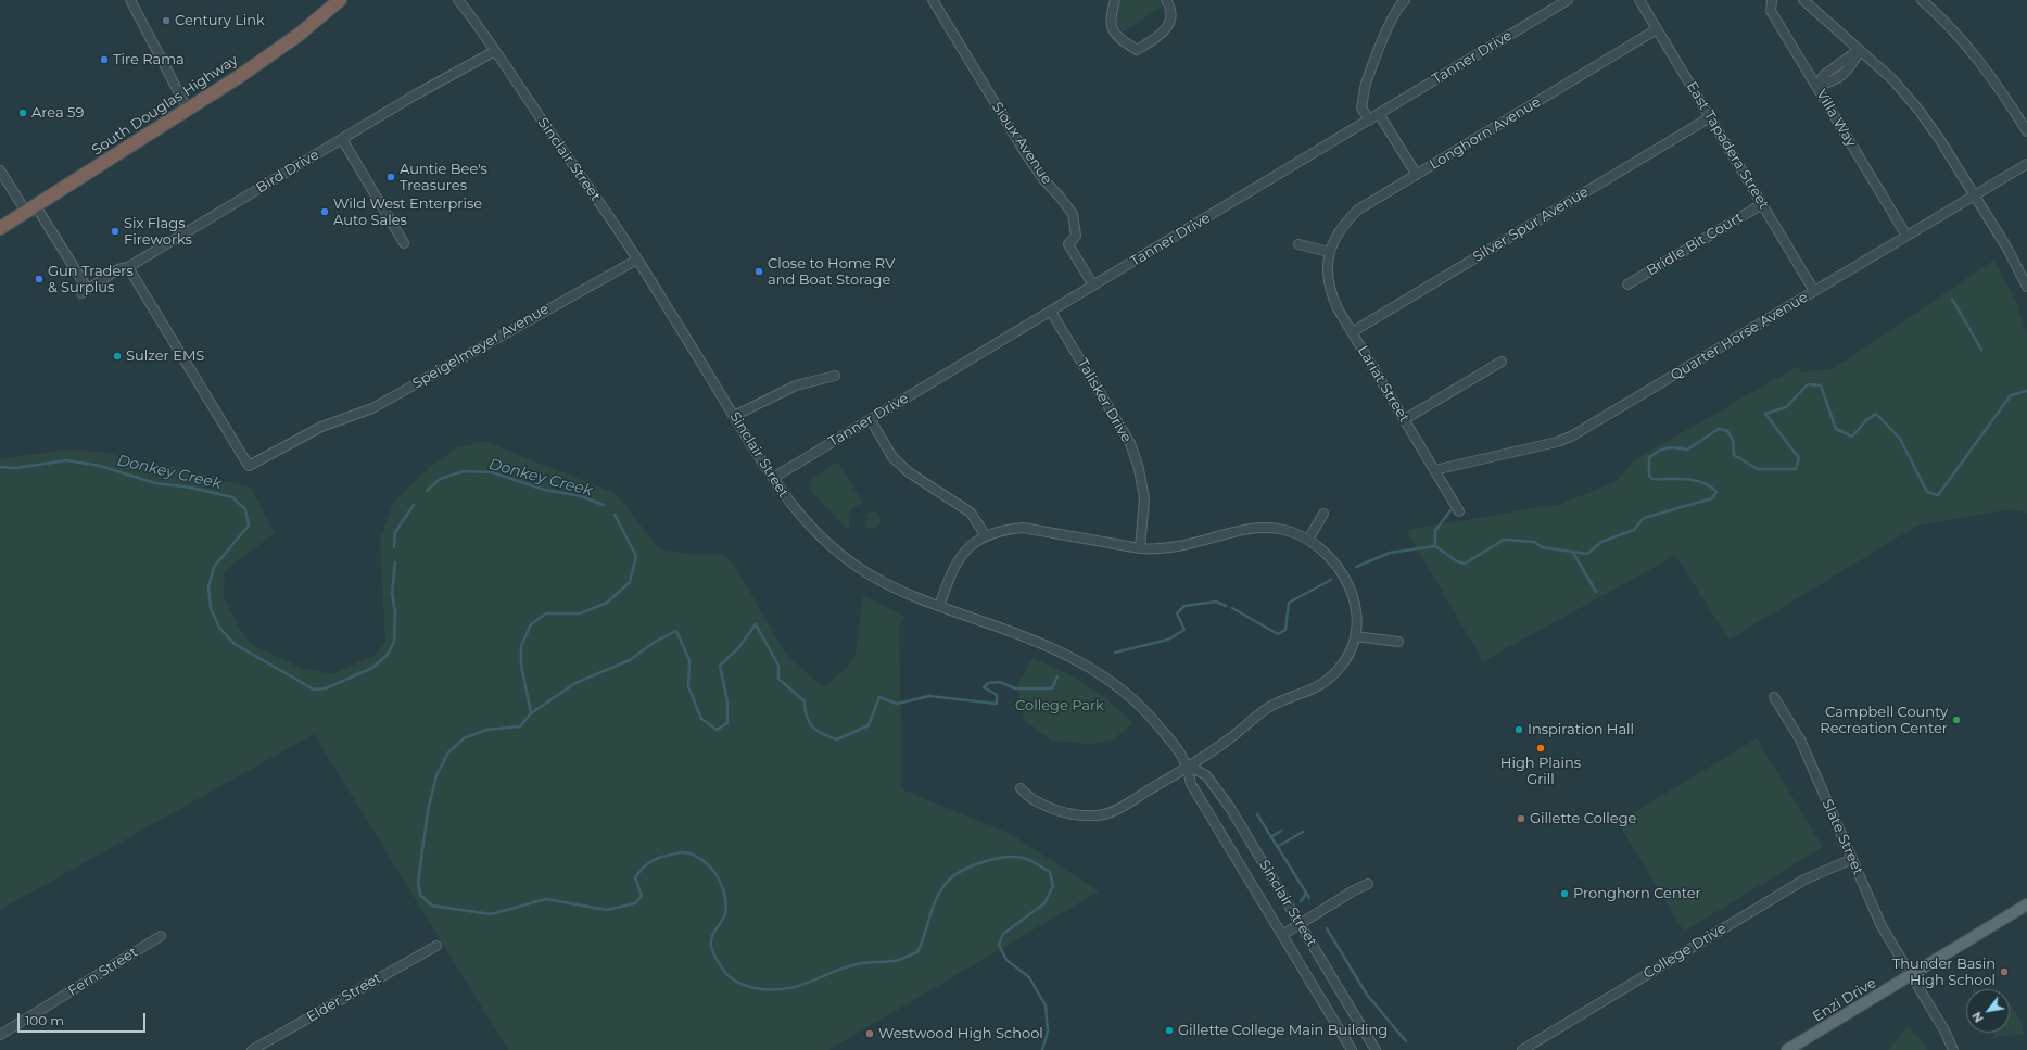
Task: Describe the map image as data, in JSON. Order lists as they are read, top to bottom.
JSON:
{
  "streets": {
    "highway": ["South Douglas Highway"],
    "main road": ["Enzi Drive"],
    "street": [
      "Tanner Drive",
      "Villa Way",
      "Longhorn Avenue",
      "Sioux Avenue",
      "East Tapadera Street",
      "Sinclair Street",
      "Bird Drive",
      "Silver Spur Avenue",
      "Bridle Bit Court",
      "Quarter Horse Avenue",
      "Speigelmeyer Avenue",
      "Lariat Street",
      "Talisker Drive",
      "Slate Street",
      "College Drive",
      "Fern Street",
      "Elder Street"
    ]
  },
  "crossings": [
    ["Tanner Drive", "Sioux Avenue"],
    ["Tanner Drive", "Sinclair Street"],
    ["Tanner Drive", "Talisker Drive"],
    ["South Douglas Highway", "Bird Drive"],
    ["Villa Way", "Quarter Horse Avenue"],
    ["Longhorn Avenue", "East Tapadera Street"],
    ["Longhorn Avenue", "Lariat Street"],
    ["East Tapadera Street", "Silver Spur Avenue"],
    ["East Tapadera Street", "Bridle Bit Court"],
    ["East Tapadera Street", "Quarter Horse Avenue"],
    ["Sinclair Street", "Bird Drive"],
    ["Sinclair Street", "Speigelmeyer Avenue"],
    ["Bird Drive", "Speigelmeyer Avenue"],
    ["Silver Spur Avenue", "Lariat Street"],
    ["Quarter Horse Avenue", "Lariat Street"],
    ["Slate Street", "College Drive"],
    ["Slate Street", "Enzi Drive"]
  ],
  "water": ["Donkey Creek"],
  "parks": ["College Park"],
  "places": [
    "Century Link",
    "Tire Rama",
    "Area 59",
    "Auntie Bee's Treasures",
    "Wild West Enterprise Auto Sales",
    "Six Flags Fireworks",
    "Close to Home RV and Boat Storage",
    "Gun Traders & Surplus",
    "Sulzer EMS",
    "Campbell County Recreation Center",
    "Inspiration Hall",
    "High Plains Grill",
    "Gillette College",
    "Pronghorn Center",
    "Thunder Basin High School",
    "Gillette College Main Building",
    "Westwood High School"
  ],
  "scale_bar": "100 m",
  "north": "bottom left"
}
